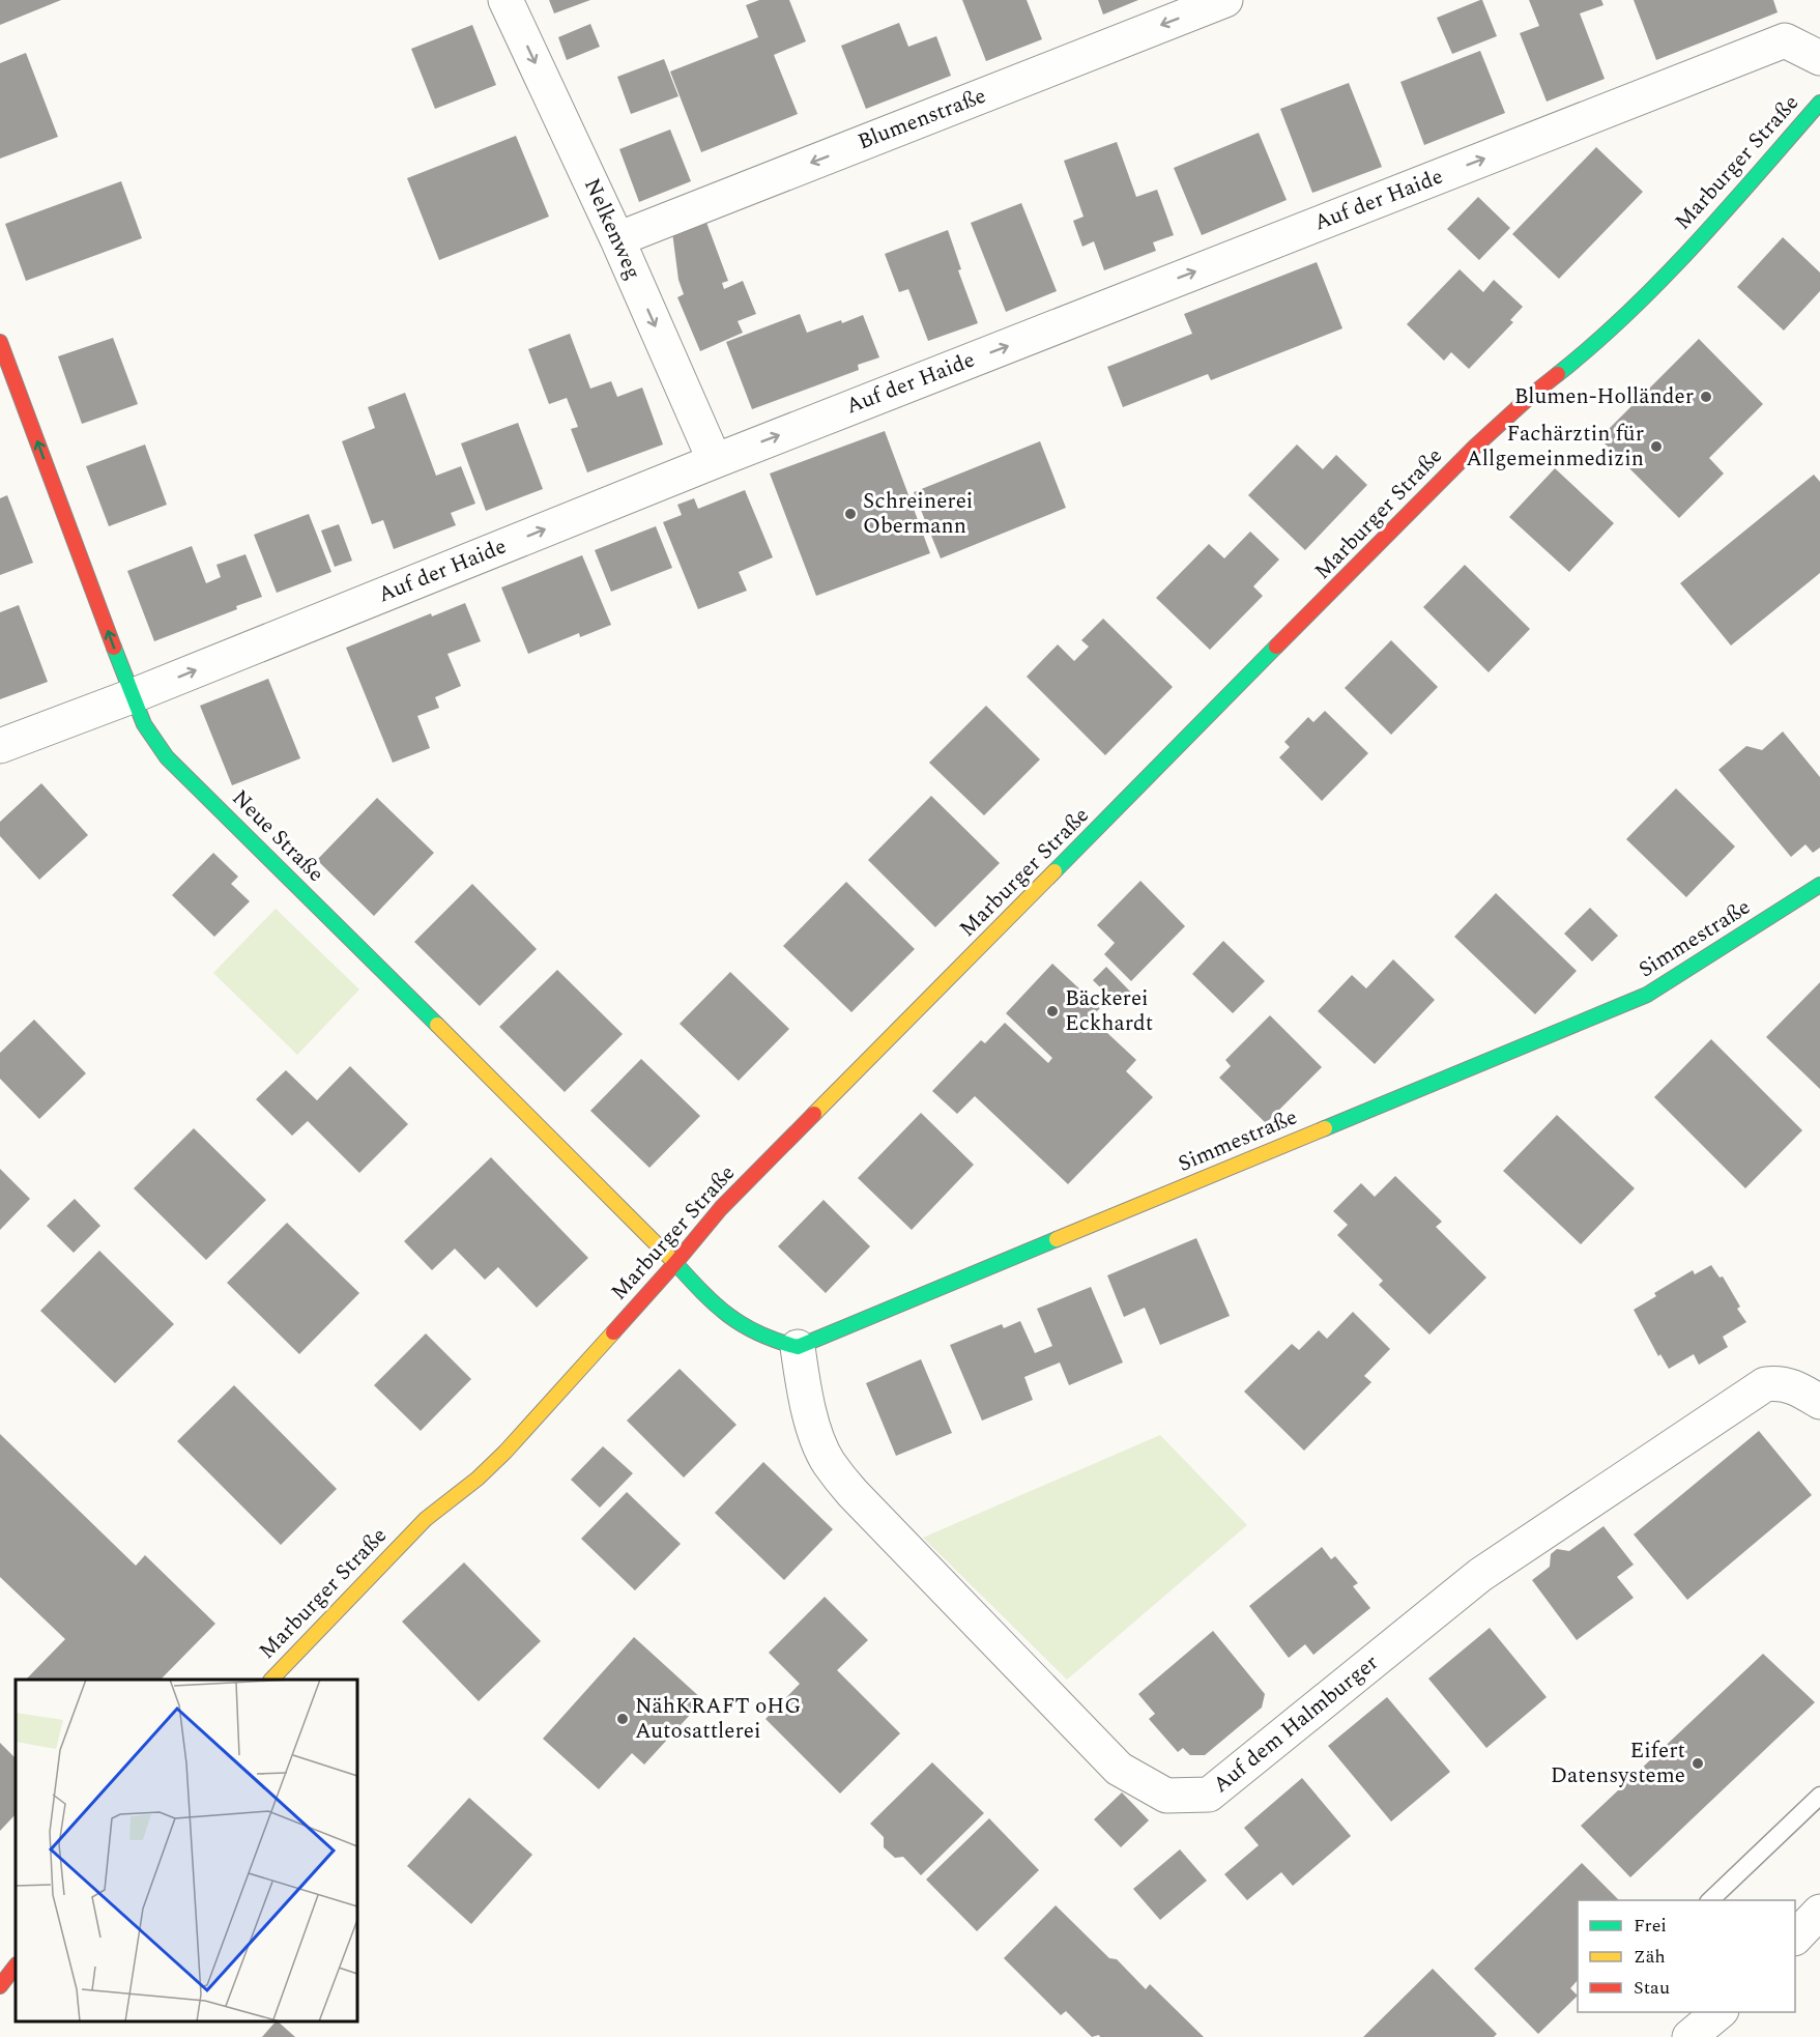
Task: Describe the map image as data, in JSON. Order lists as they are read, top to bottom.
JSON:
{
  "streets": {
    "street": [
      "Blumenstraße",
      "Marburger Straße",
      "Auf der Haide",
      "Nelkenweg",
      "Neue Straße",
      "Simmestraße",
      "Auf dem Halmburger"
    ]
  },
  "crossings": [
    ["Blumenstraße", "Nelkenweg"],
    ["Marburger Straße", "Neue Straße"],
    ["Auf der Haide", "Nelkenweg"],
    ["Auf der Haide", "Neue Straße"],
    ["Simmestraße", "Auf dem Halmburger"]
  ],
  "one_way": ["Blumenstraße", "Auf der Haide", "Nelkenweg"],
  "places": [
    "Blumen-Holländer",
    "Fachärztin für Allgemeinmedizin",
    "Schreinerei Obermann",
    "Bäckerei Eckhardt",
    "NähKRAFT oHG Autosattlerei",
    "Eifert Datensysteme"
  ],
  "legend": ["Frei", "Zäh", "Stau"]
}
